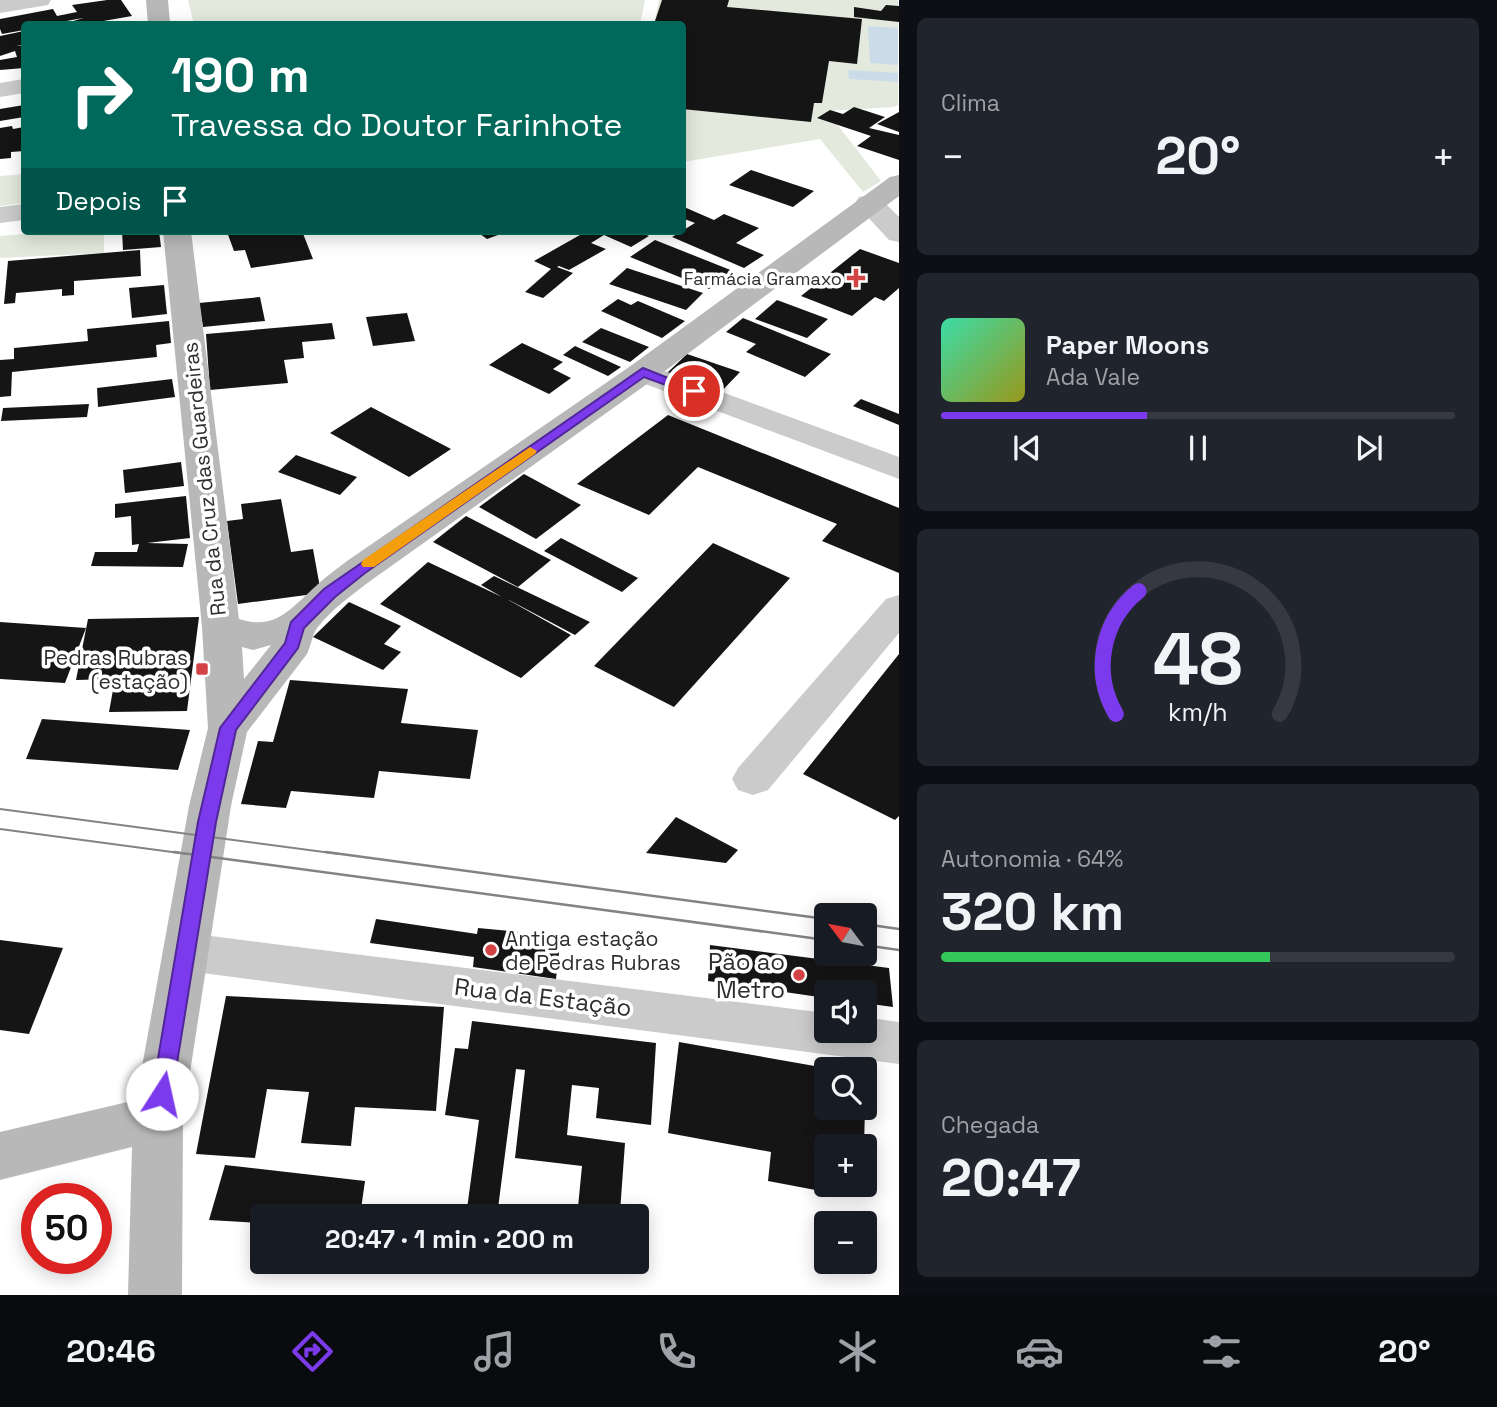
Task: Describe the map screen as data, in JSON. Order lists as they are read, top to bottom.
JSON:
{
  "streets": {
    "main road": ["Rua da Cruz das Guardeiras"],
    "street": ["Rua da Estação"]
  },
  "places": {
    "health": ["Farmácia Gramaxo"],
    "transit": ["Pedras Rubras (estação)"],
    "other": ["Antiga estação de Pedras Rubras", "Pão ao Metro"]
  },
  "north": "top left",
  "page": {
    "tile": [
      "Clima",
      ["Autonomia · 64%", "320 km"],
      ["Chegada", "20:47"]
    ],
    "turn": ["190 m", "Travessa do Doutor Farinhote"],
    "heat": ["−", "20°", "+"],
    "then": "Depois",
    "song": ["Paper Moons", "Ada Vale"],
    "map_buttons": ["+", "−"],
    "limit": "50",
    "trip": "20:47 · 1 min · 200 m",
    "tabs": ["20:46", "20°"],
    "gauge": ["48", "km/h"]
  }
}
